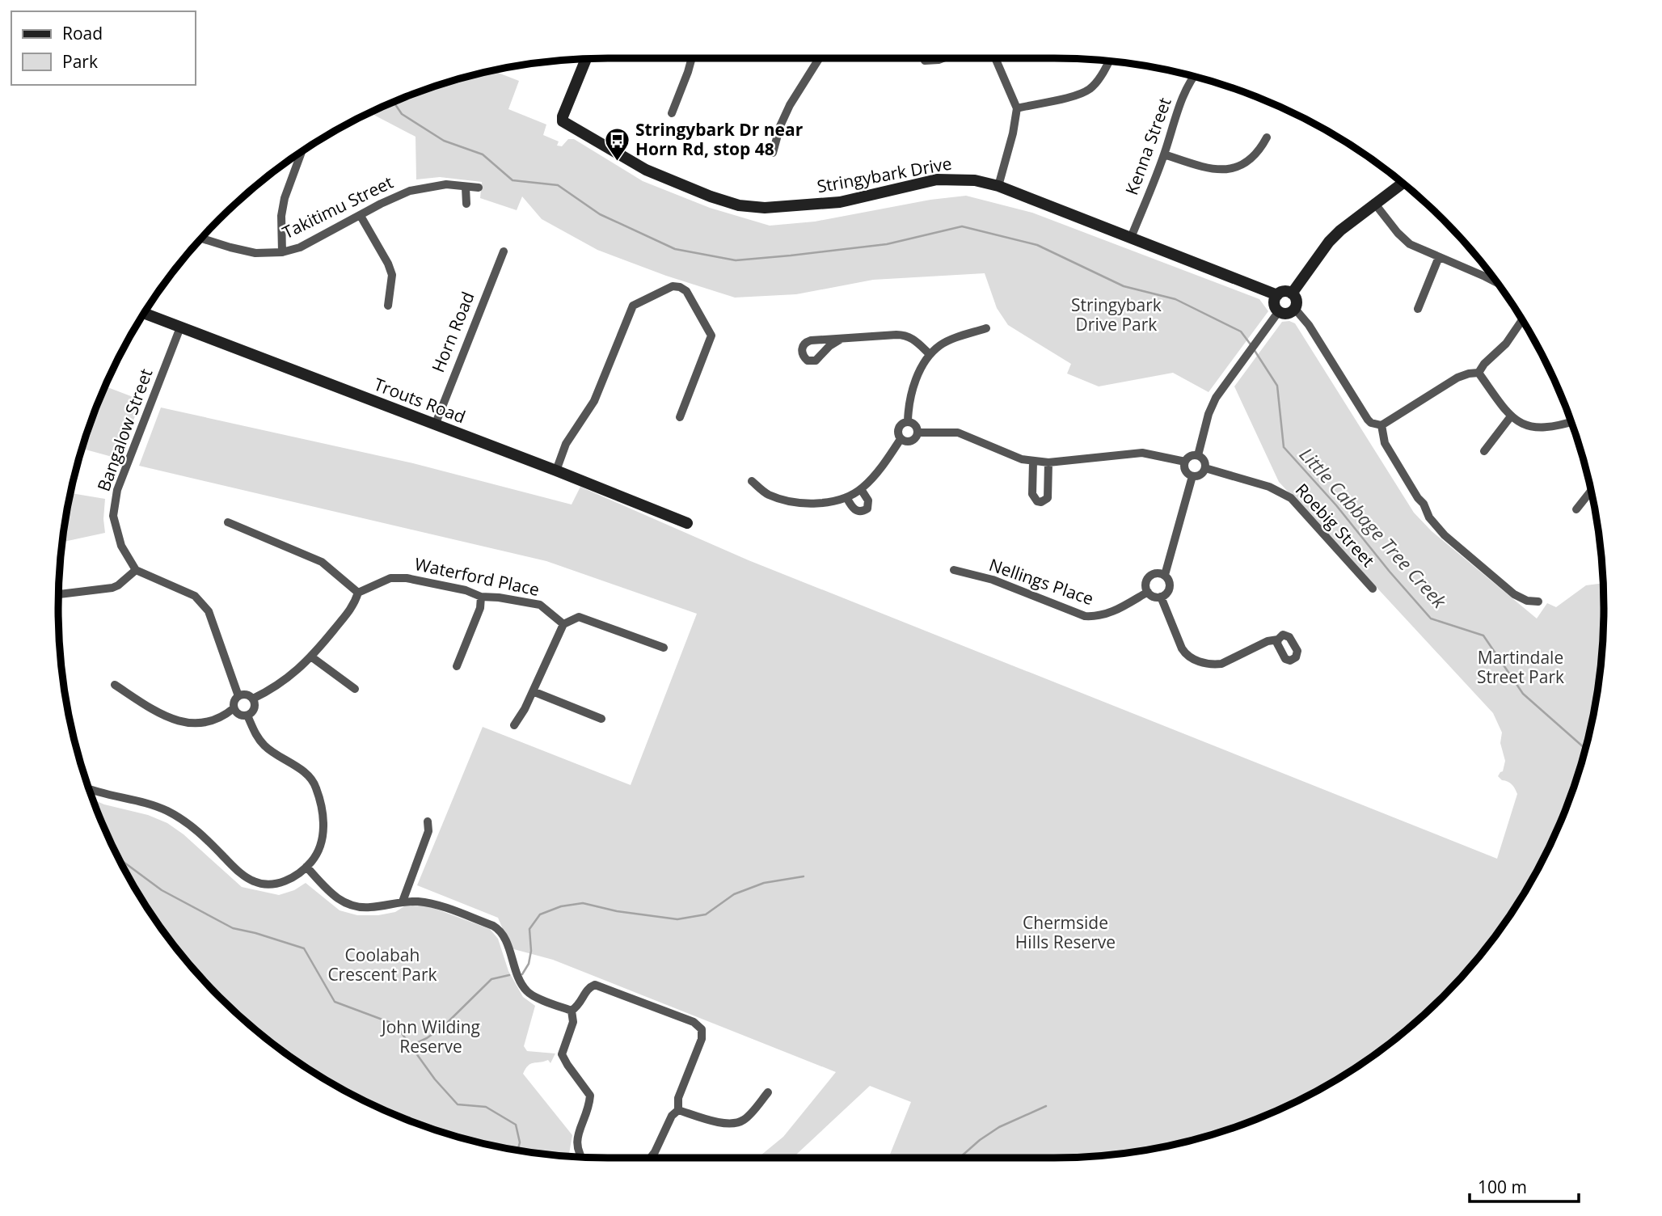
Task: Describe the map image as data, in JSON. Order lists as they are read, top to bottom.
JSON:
{
  "streets": {
    "street": [
      "Kenna Street",
      "Stringybark Drive",
      "Takitimu Street",
      "Horn Road",
      "Trouts Road",
      "Bangalow Street",
      "Roebig Street",
      "Waterford Place",
      "Nellings Place"
    ]
  },
  "crossings": [
    ["Kenna Street", "Stringybark Drive"],
    ["Horn Road", "Trouts Road"],
    ["Trouts Road", "Bangalow Street"]
  ],
  "water": ["Little Cabbage Tree Creek"],
  "parks": [
    "Stringybark Drive Park",
    "Martindale Street Park",
    "Chermside Hills Reserve",
    "Coolabah Crescent Park",
    "John Wilding Reserve"
  ],
  "places": {
    "bus stop": ["Stringybark Dr near Horn Rd, stop 48"]
  },
  "legend": ["Road", "Park"],
  "scale_bar": "100 m"
}
